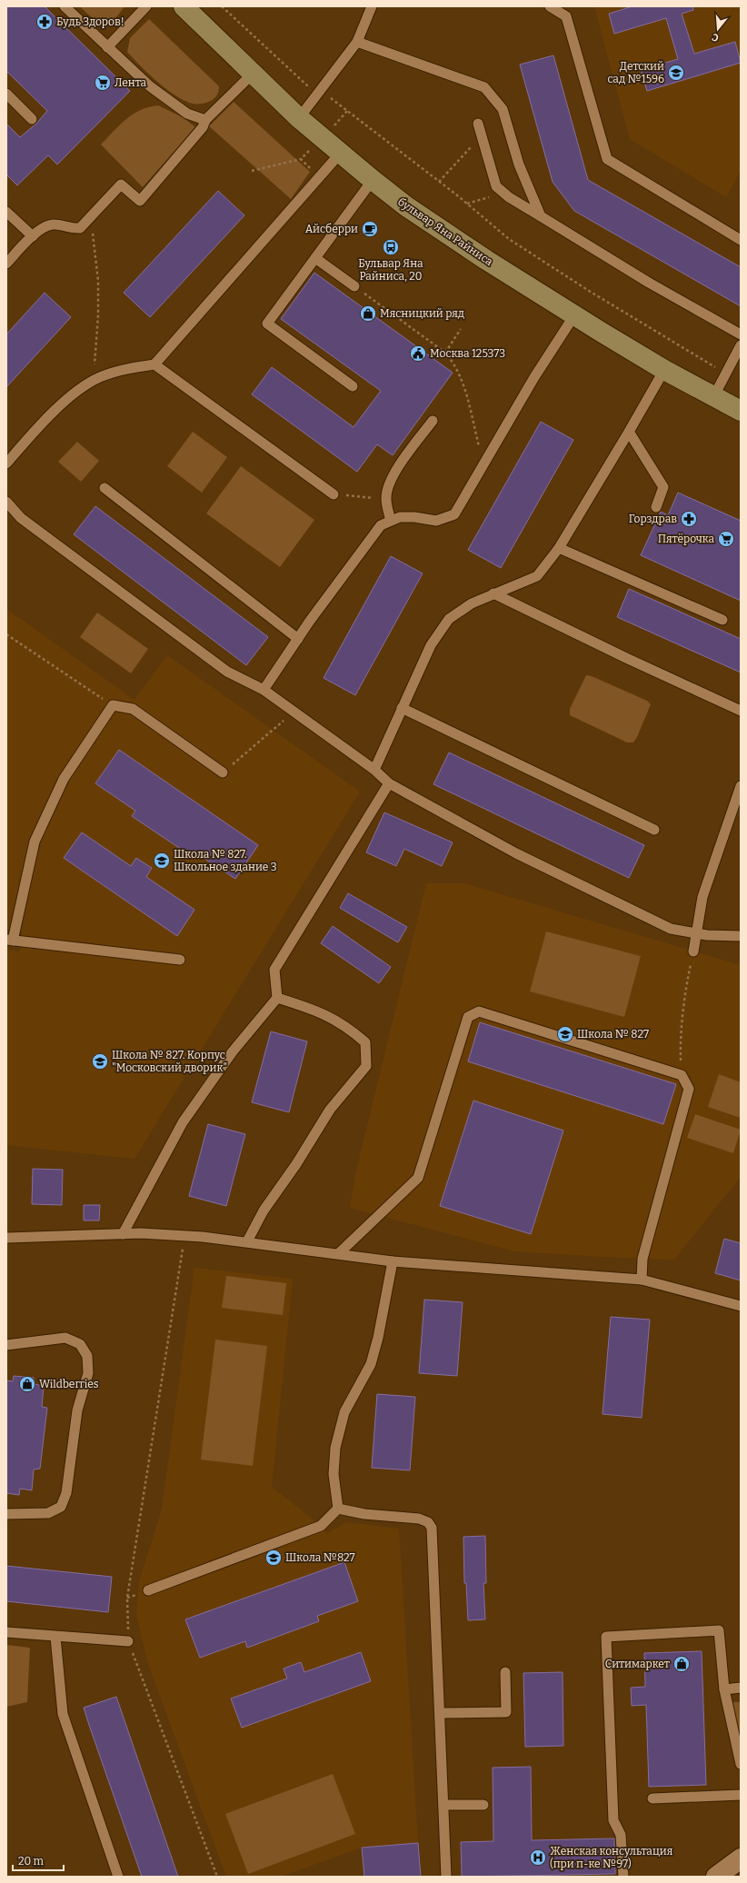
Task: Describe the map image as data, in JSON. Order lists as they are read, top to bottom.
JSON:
{
  "streets": {
    "main road": ["бульвар Яна Райниса"]
  },
  "places": {
    "pharmacy": ["Будь Здоров!", "Горздрав"],
    "school or university": [
      "Детский сад №1596",
      "Школа № 827. Школьное здание 3",
      "Школа № 827",
      "Школа № 827. Корпус \"Московский дворик\"",
      "Школа №827"
    ],
    "supermarket": ["Лента", "Пятёрочка"],
    "cafe": ["Айсберри"],
    "bus stop": ["Бульвар Яна Райниса, 20"],
    "shop": ["Мясницкий ряд", "Wildberries", "Ситимаркет"],
    "public building": ["Москва 125373"],
    "hospital": ["Женская консультация (при п-ке №97)"]
  },
  "scale_bar": "20 m",
  "north": "bottom"
}
